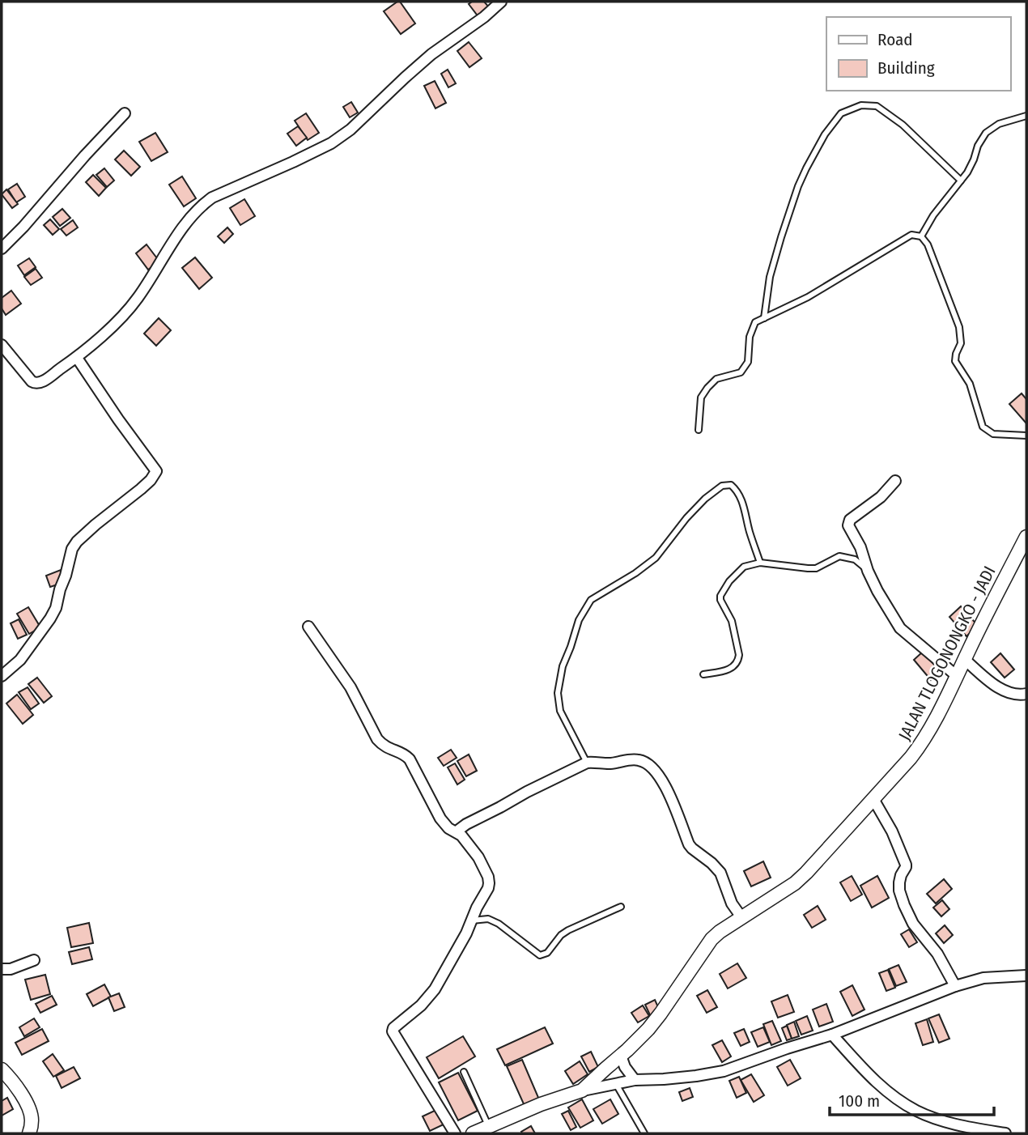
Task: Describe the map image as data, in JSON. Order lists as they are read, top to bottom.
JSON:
{
  "streets": {
    "street": ["JALAN TLOGONONGKO - JADI"]
  },
  "legend": ["Road", "Building"],
  "scale_bar": "100 m"
}
